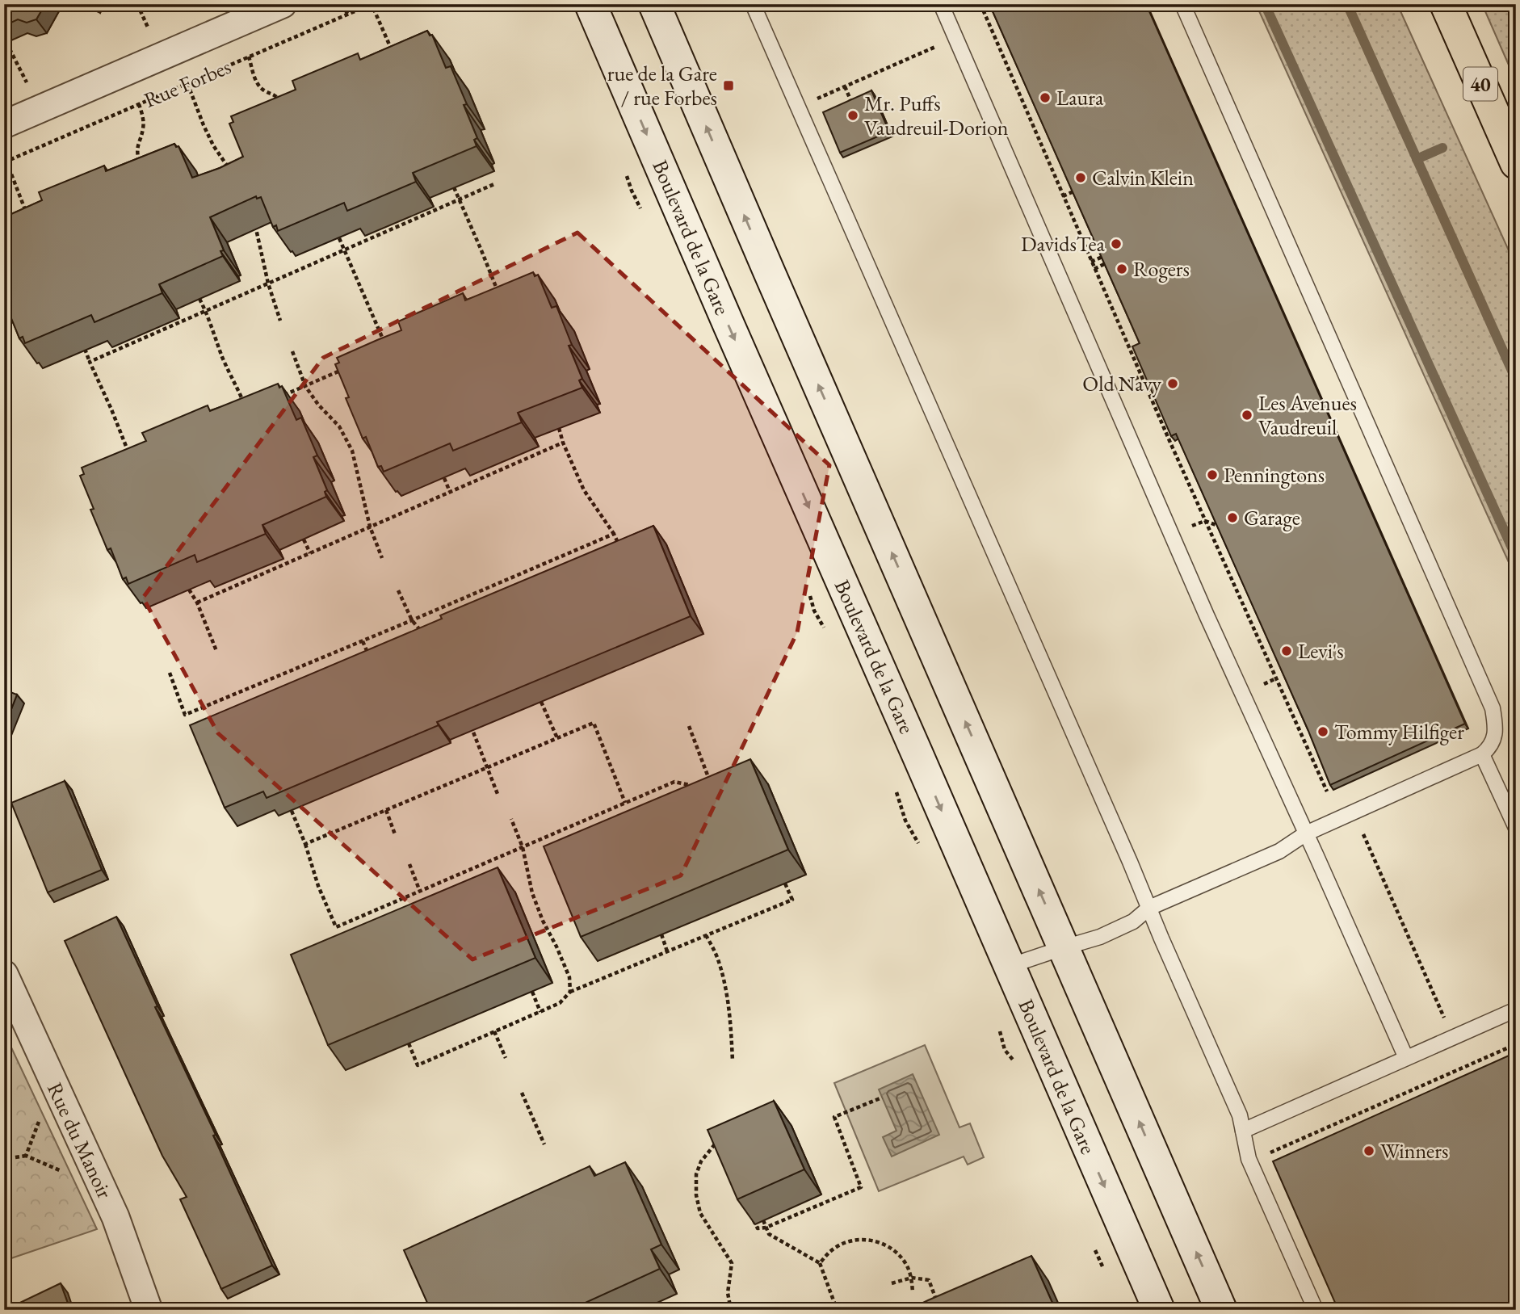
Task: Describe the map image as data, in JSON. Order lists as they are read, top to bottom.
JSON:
{
  "streets": {
    "highway": ["40"],
    "main road": ["Boulevard de la Gare"],
    "street": ["Rue Forbes", "Rue du Manoir"]
  },
  "places": {
    "transit": ["rue de la Gare / rue Forbes"],
    "other": [
      "Laura",
      "Mr. Puffs Vaudreuil-Dorion",
      "Calvin Klein",
      "DavidsTea",
      "Rogers",
      "Old Navy",
      "Les Avenues Vaudreuil",
      "Penningtons",
      "Garage",
      "Levi's",
      "Tommy Hilfiger",
      "Winners"
    ]
  }
}
